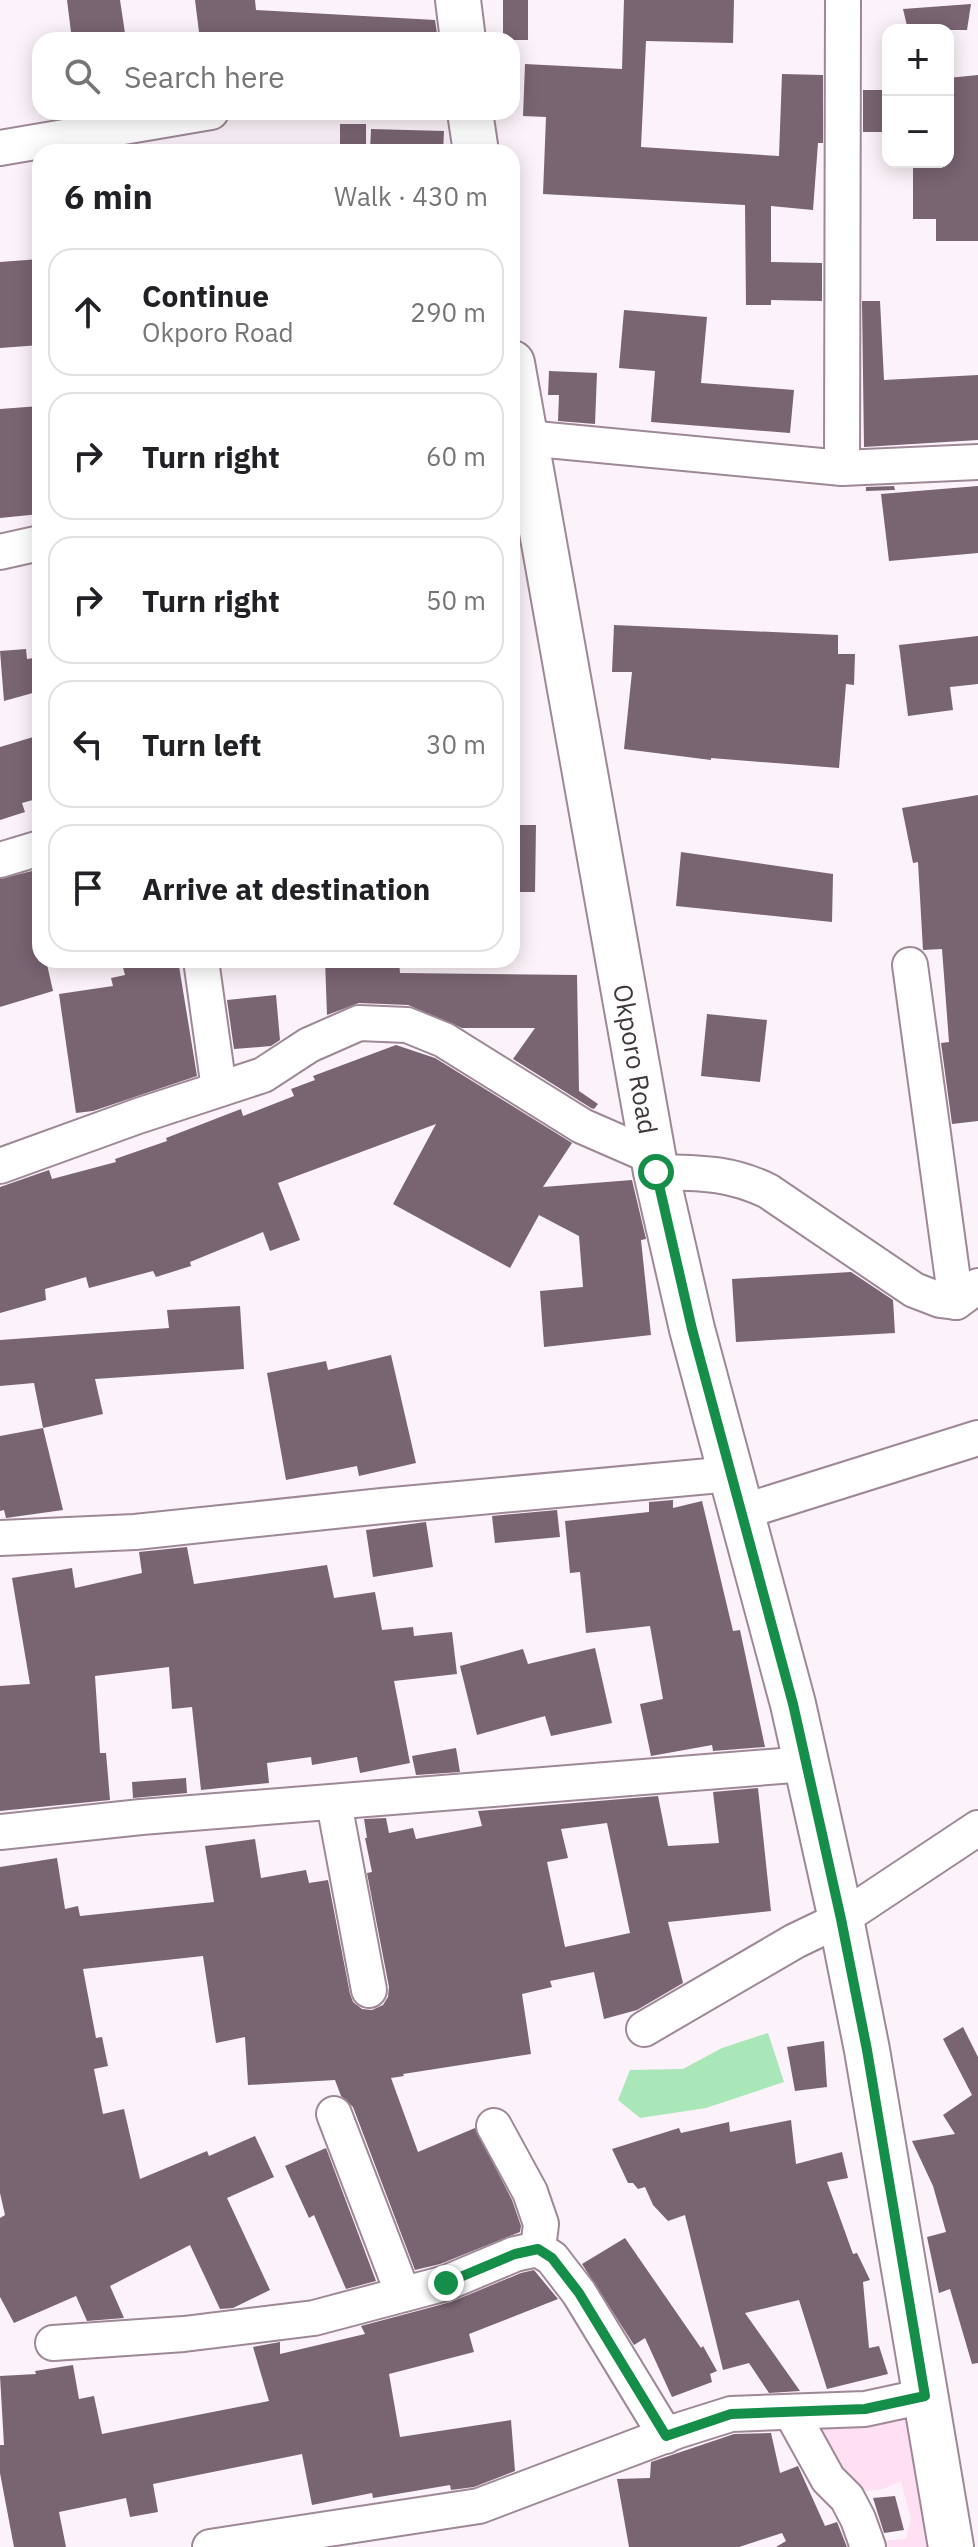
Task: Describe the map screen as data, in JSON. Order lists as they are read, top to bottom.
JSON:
{
  "streets": {
    "main road": ["Okporo Road"]
  },
  "page": {
    "map_buttons": ["+", "−"],
    "search": "Search here",
    "heading": ["6 min", "Walk · 430 m"],
    "list": [
      ["Continue", "Okporo Road", "290 m"],
      ["Turn right", "60 m"],
      ["Turn right", "50 m"],
      ["Turn left", "30 m"],
      "Arrive at destination"
    ]
  }
}
